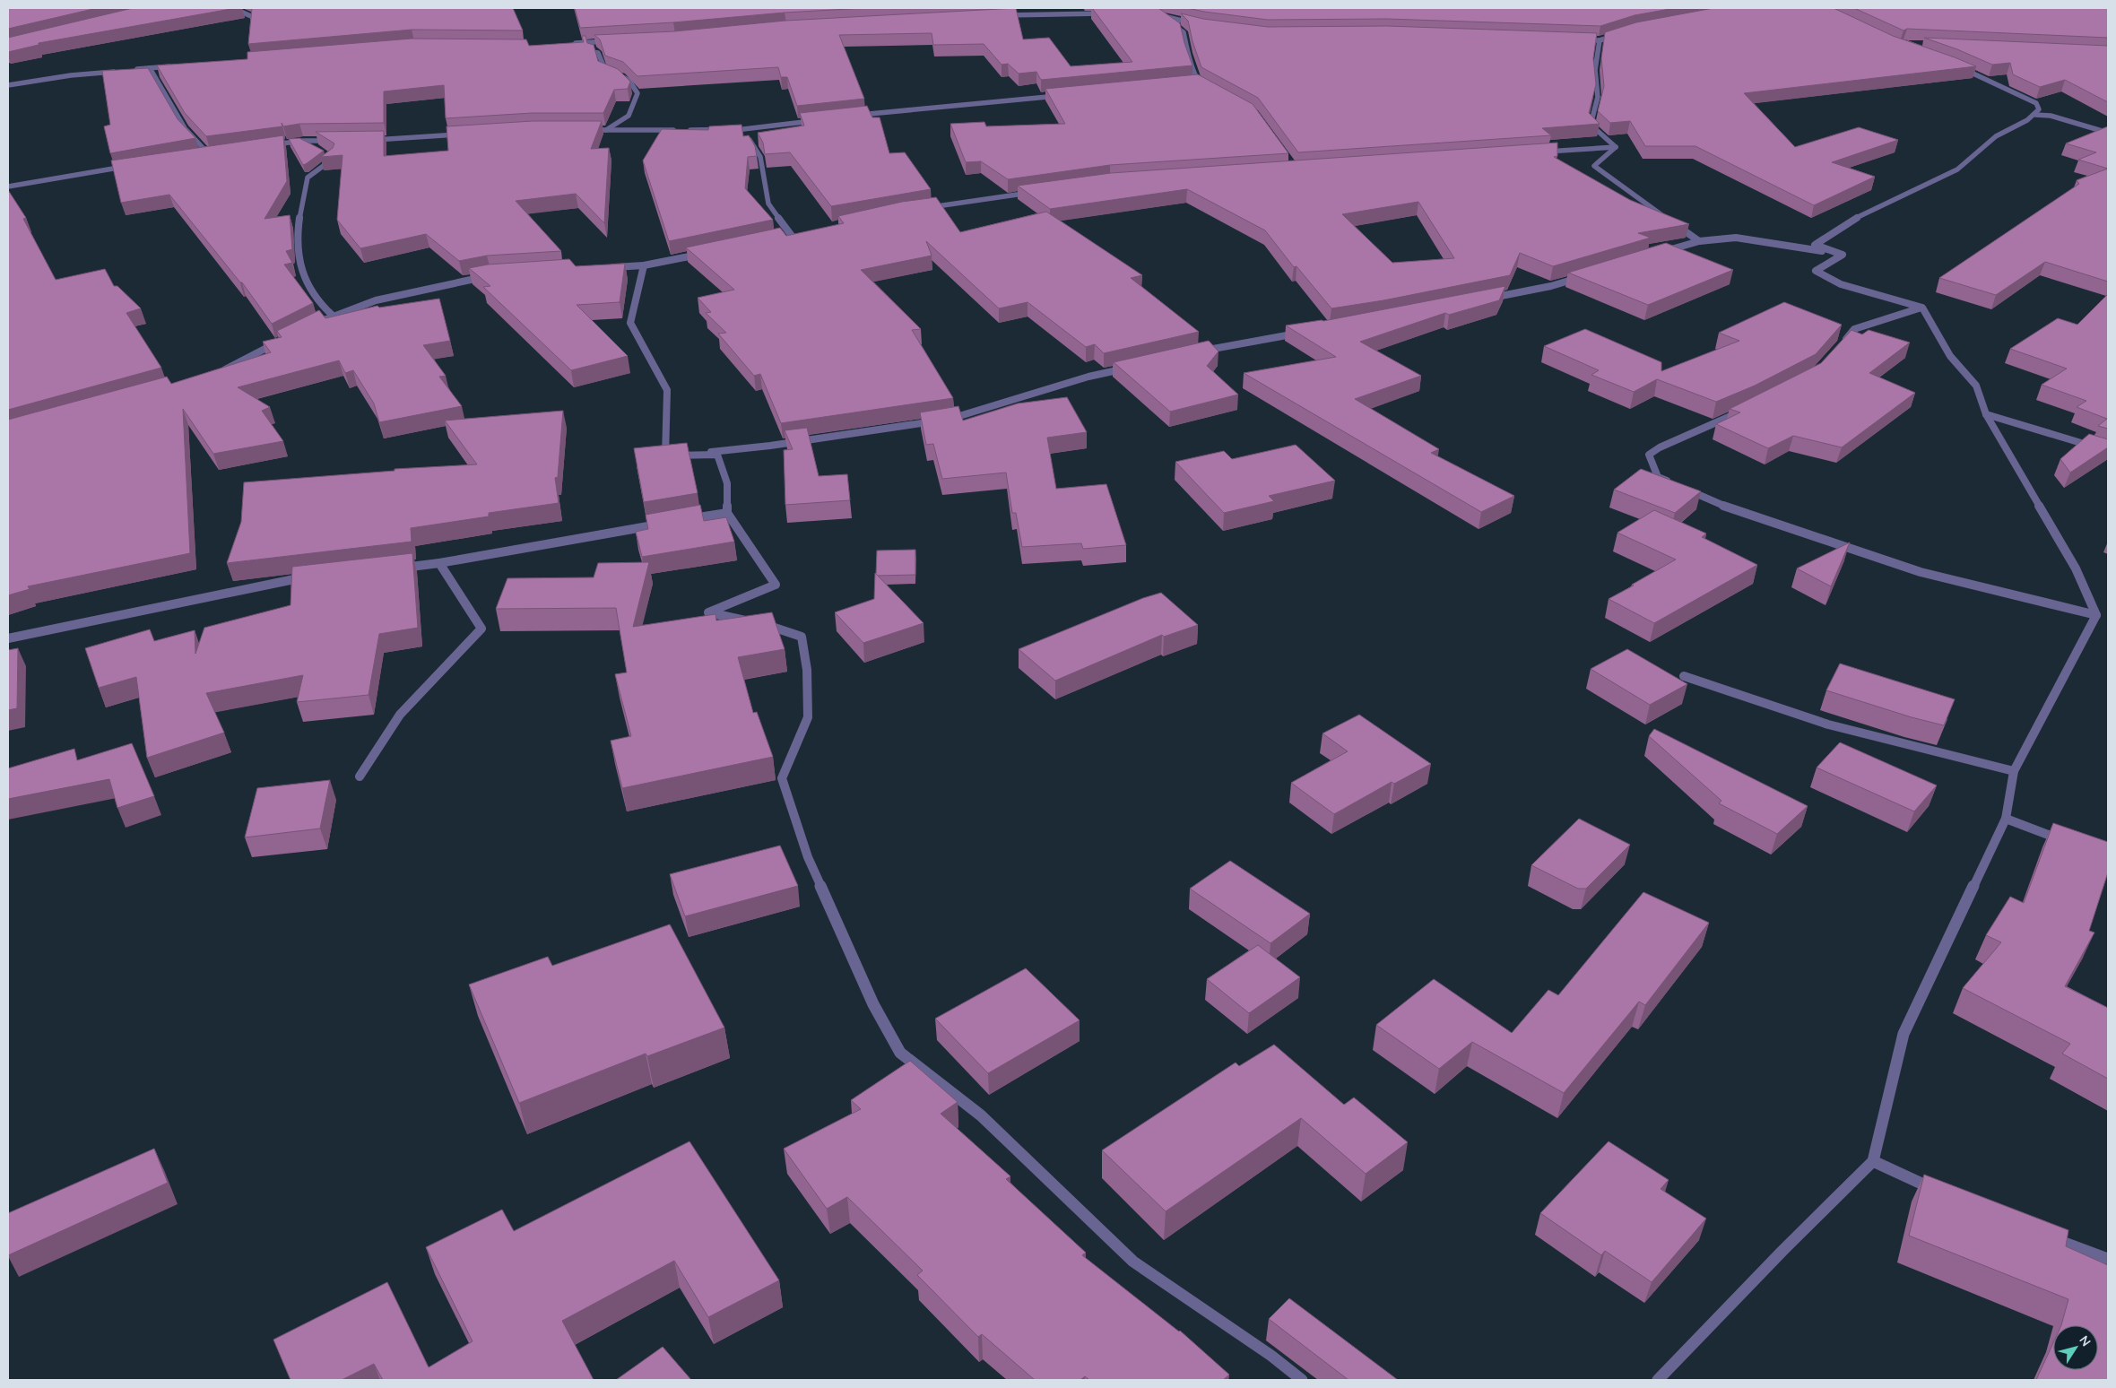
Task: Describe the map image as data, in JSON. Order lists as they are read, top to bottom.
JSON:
{
  "north": "top right"
}
